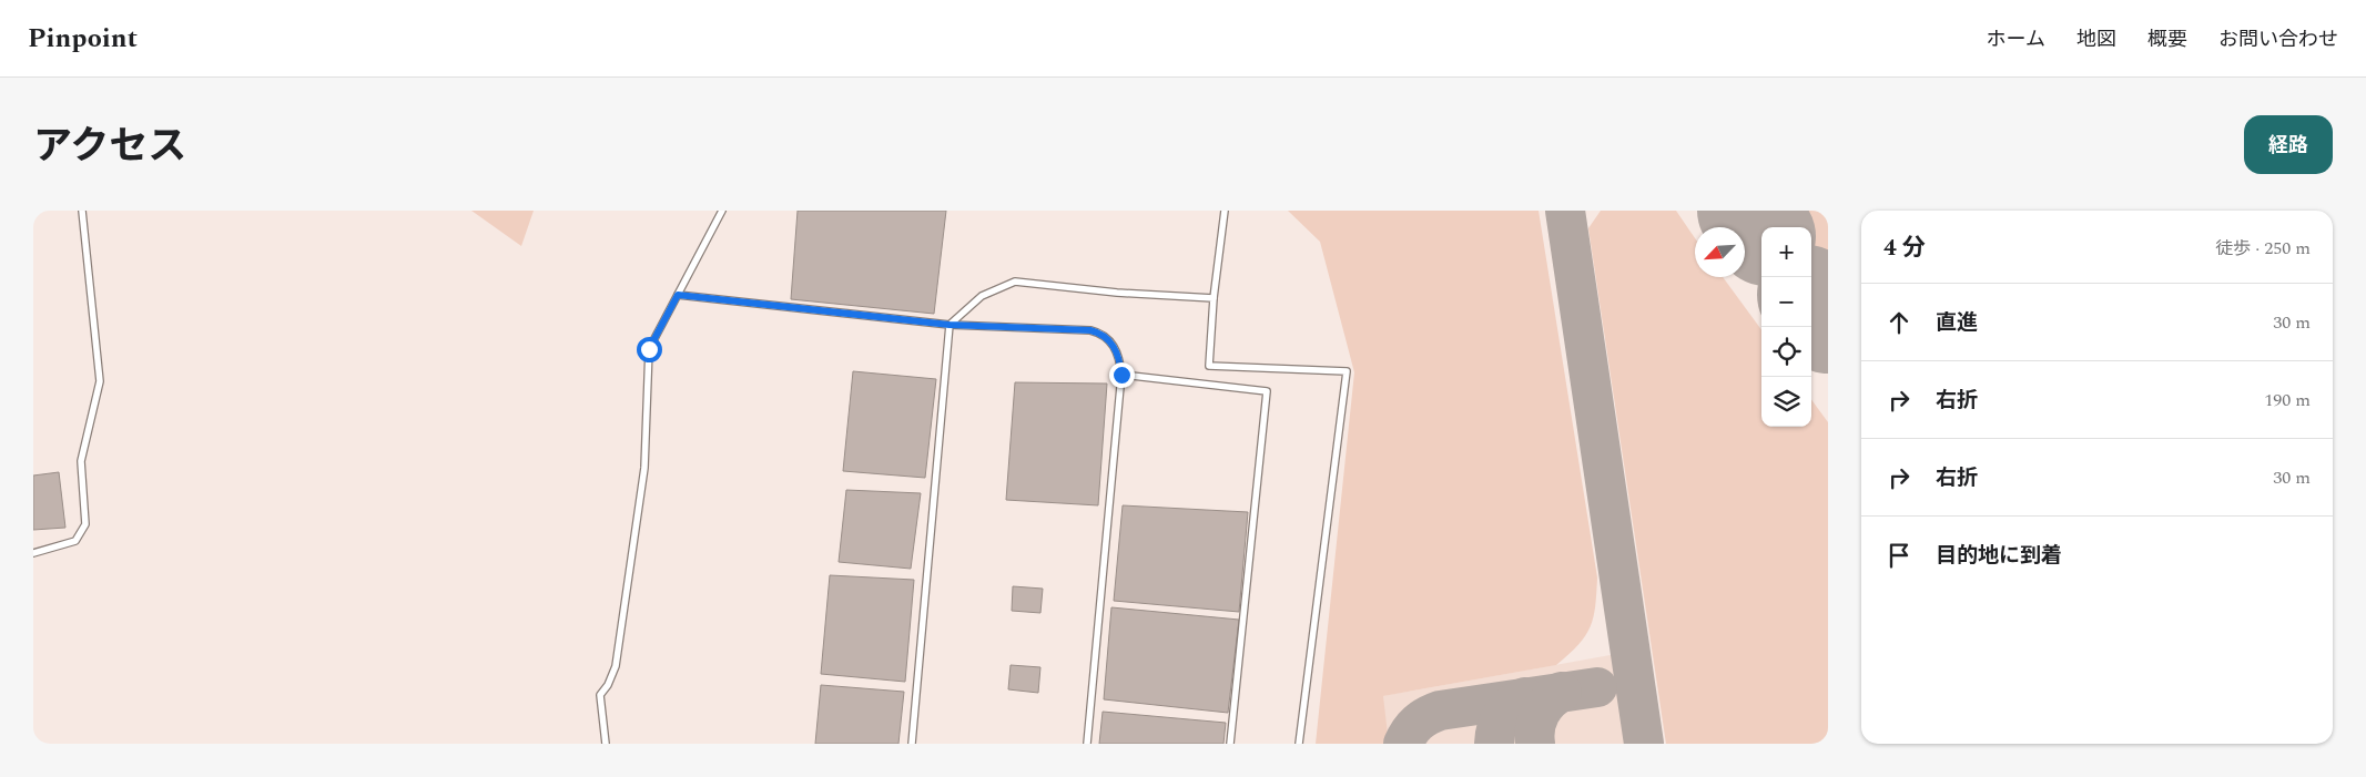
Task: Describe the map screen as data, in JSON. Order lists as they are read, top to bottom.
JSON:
{
  "north": "bottom left",
  "page": {
    "header": "Pinpoint",
    "nav": [
      "ホーム",
      "地図",
      "概要",
      "お問い合わせ"
    ],
    "title": "アクセス",
    "buttons": "経路",
    "heading": ["4 分", "徒歩 · 250 m"],
    "map_buttons": ["+", "−"],
    "list": [
      ["直進", "30 m"],
      ["右折", "190 m"],
      ["右折", "30 m"],
      "目的地に到着"
    ]
  }
}
